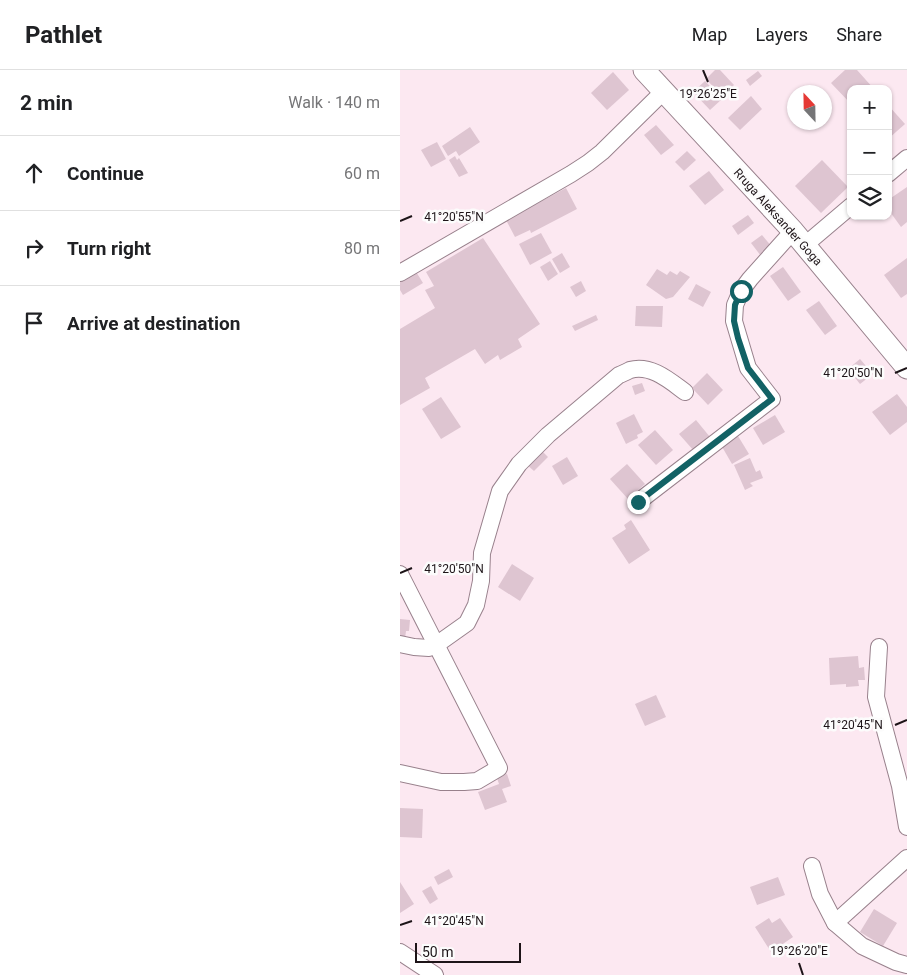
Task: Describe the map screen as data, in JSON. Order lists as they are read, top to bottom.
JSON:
{
  "streets": {
    "main road": ["Rruga Aleksander Goga"]
  },
  "scale_bar": "50 m",
  "north": "top",
  "page": {
    "header": "Pathlet",
    "nav": ["Map", "Layers", "Share"],
    "heading": ["2 min", "Walk · 140 m"],
    "map_buttons": ["+", "−"],
    "list": [
      ["Continue", "60 m"],
      ["Turn right", "80 m"],
      "Arrive at destination"
    ],
    "scale": "50 m"
  },
  "coordinates": [
    "19°26'25\"E",
    "41°20'55\"N",
    "41°20'50\"N",
    "41°20'45\"N",
    "19°26'20\"E"
  ]
}
